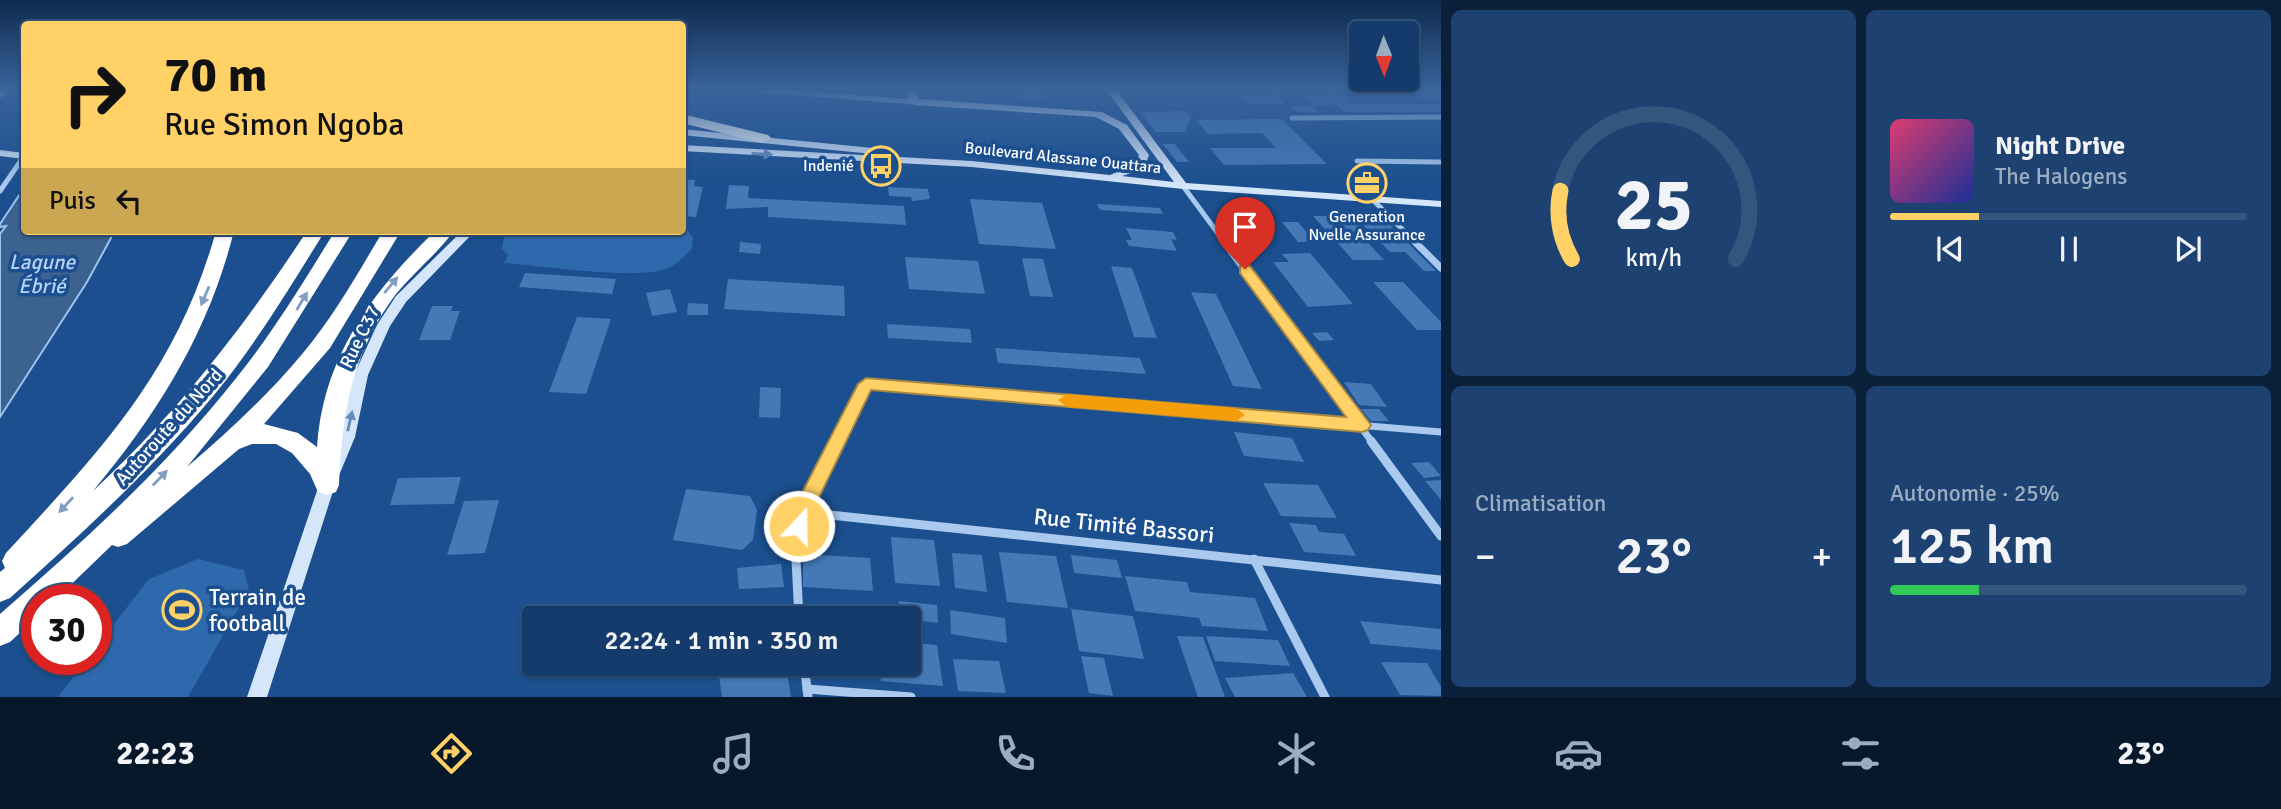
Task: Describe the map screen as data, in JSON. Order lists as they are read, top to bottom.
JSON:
{
  "streets": {
    "highway": ["Autoroute du Nord"],
    "main road": ["Boulevard Alassane Ouattara", "Rue C37"],
    "street": ["Rue Timité Bassori"]
  },
  "one_way": ["Rue C37"],
  "water": ["Lagune Ébrié"],
  "places": {
    "bus stop": ["Indenié"],
    "office": ["Generation Nvelle Assurance"],
    "sports": ["Terrain de football"]
  },
  "north": "bottom",
  "page": {
    "turn": ["70 m", "Rue Simon Ngoba"],
    "song": ["Night Drive", "The Halogens"],
    "then": "Puis",
    "tile": [
      "Climatisation",
      ["Autonomie · 25%", "125 km"]
    ],
    "heat": ["−", "23°", "+"],
    "limit": "30",
    "trip": "22:24 · 1 min · 350 m",
    "tabs": ["22:23", "23°"],
    "gauge": ["25", "km/h"]
  }
}
